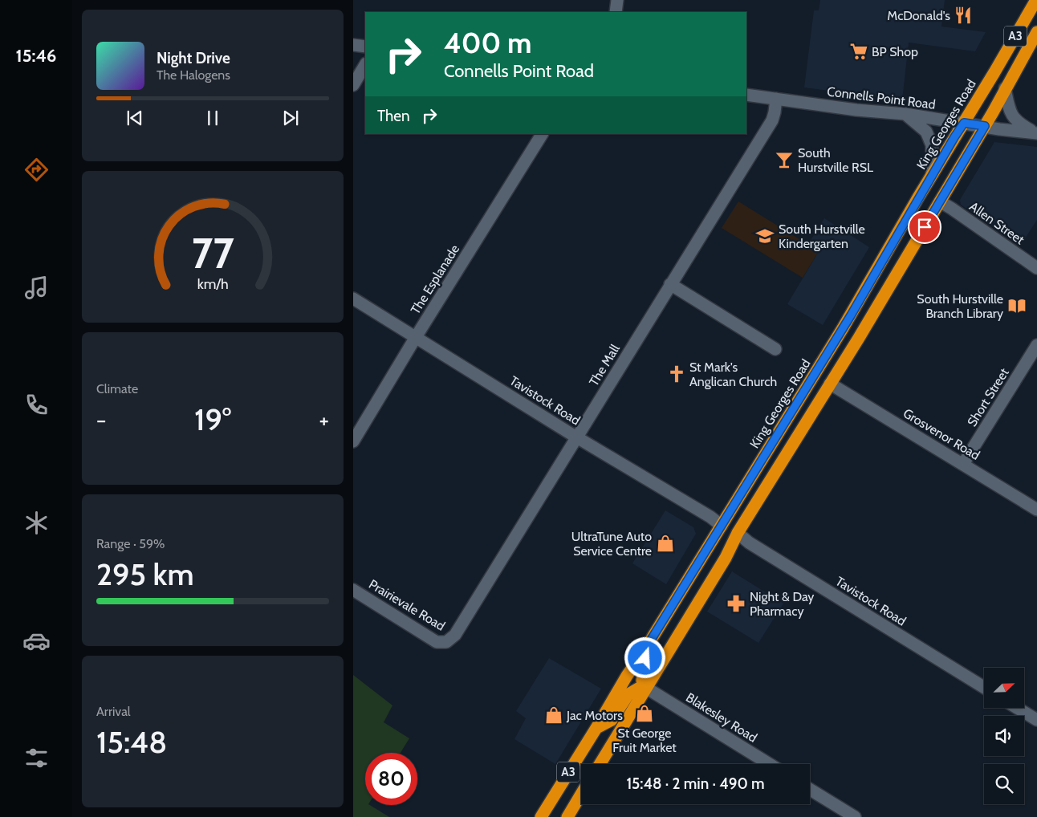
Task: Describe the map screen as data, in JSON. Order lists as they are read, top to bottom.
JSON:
{
  "streets": {
    "highway": ["A3", "King Georges Road"],
    "street": [
      "Connells Point Road",
      "Allen Street",
      "The Esplanade",
      "The Mall",
      "Short Street",
      "Tavistock Road",
      "Grosvenor Road",
      "Prairievale Road",
      "Blakesley Road"
    ]
  },
  "crossings": [
    ["A3", "Connells Point Road"],
    ["A3", "Allen Street"],
    ["A3", "Tavistock Road"],
    ["A3", "Grosvenor Road"],
    ["A3", "Blakesley Road"],
    ["Connells Point Road", "King Georges Road"],
    ["Connells Point Road", "The Mall"],
    ["King Georges Road", "Tavistock Road"],
    ["The Esplanade", "Tavistock Road"],
    ["The Mall", "Tavistock Road"],
    ["The Mall", "Prairievale Road"],
    ["Short Street", "Grosvenor Road"]
  ],
  "places": {
    "restaurant": ["McDonald's"],
    "supermarket": ["BP Shop"],
    "bar": ["South Hurstville RSL"],
    "school or university": ["South Hurstville Kindergarten"],
    "library": ["South Hurstville Branch Library"],
    "church": ["St Mark's Anglican Church"],
    "shop": ["UltraTune Auto Service Centre", "St George Fruit Market", "Jac Motors"],
    "pharmacy": ["Night & Day Pharmacy"]
  },
  "north": "top right",
  "page": {
    "tabs": "15:46",
    "turn": ["400 m", "Connells Point Road"],
    "song": ["Night Drive", "The Halogens"],
    "then": "Then",
    "tile": [
      "Climate",
      ["Range · 59%", "295 km"],
      ["Arrival", "15:48"]
    ],
    "heat": ["−", "19°", "+"],
    "limit": "80",
    "trip": "15:48 · 2 min · 490 m",
    "gauge": ["77", "km/h"]
  }
}
